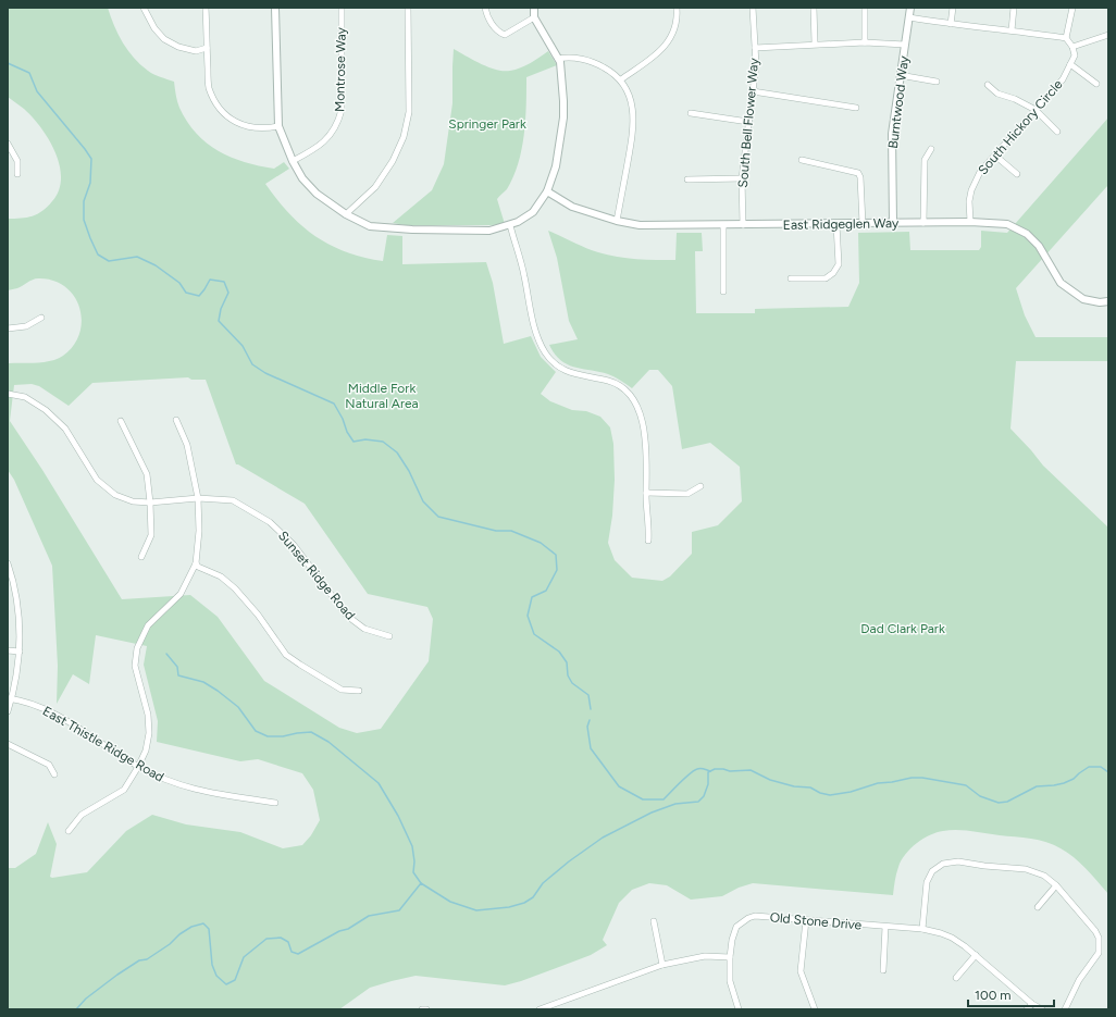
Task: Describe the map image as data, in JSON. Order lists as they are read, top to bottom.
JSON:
{
  "streets": {
    "street": [
      "Montrose Way",
      "Burntwood Way",
      "South Bell Flower Way",
      "South Hickory Circle",
      "East Ridgeglen Way",
      "Sunset Ridge Road",
      "East Thistle Ridge Road",
      "Old Stone Drive"
    ]
  },
  "crossings": [
    ["Burntwood Way", "East Ridgeglen Way"],
    ["South Bell Flower Way", "East Ridgeglen Way"],
    ["South Hickory Circle", "East Ridgeglen Way"]
  ],
  "parks": ["Springer Park", "Middle Fork Natural Area", "Dad Clark Park"],
  "scale_bar": "100 m"
}
